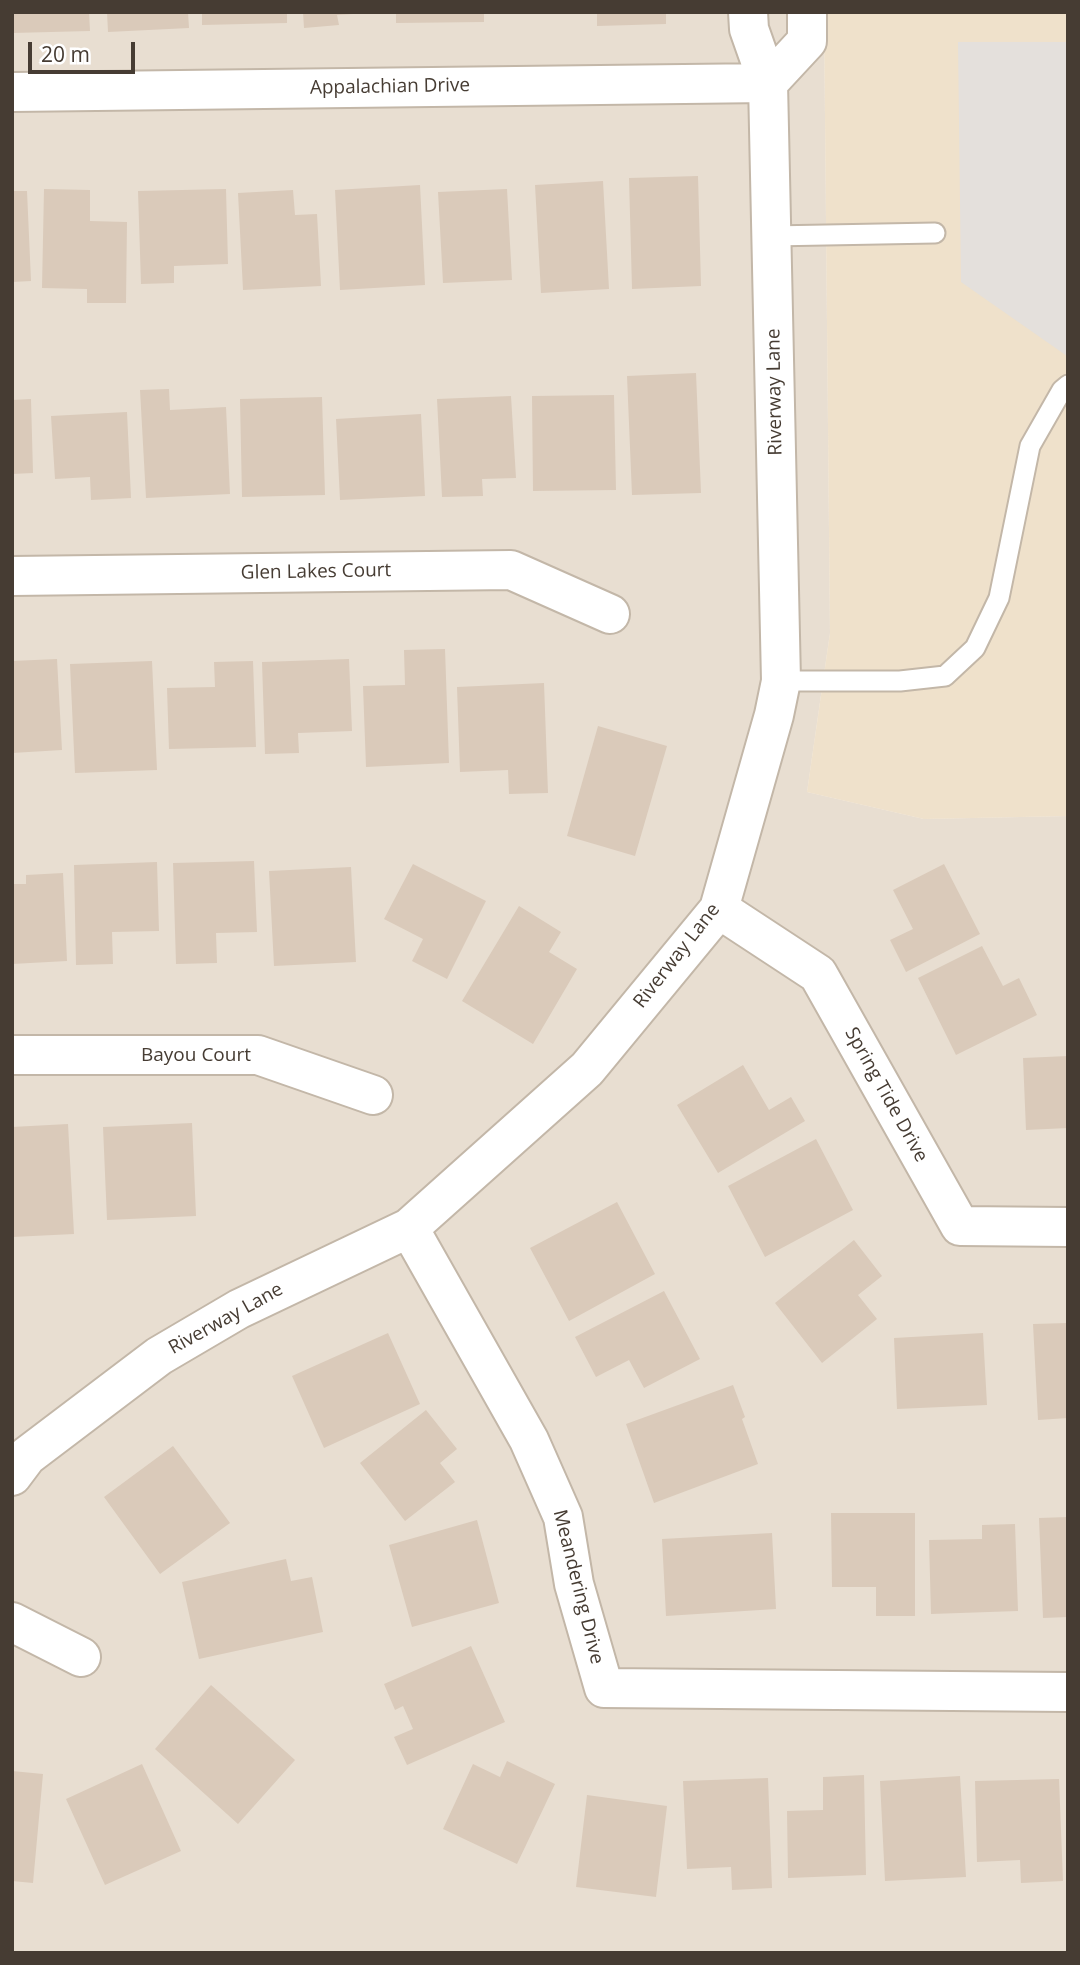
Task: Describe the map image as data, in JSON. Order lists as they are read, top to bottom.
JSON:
{
  "streets": {
    "street": [
      "Appalachian Drive",
      "Riverway Lane",
      "Glen Lakes Court",
      "Bayou Court",
      "Spring Tide Drive",
      "Meandering Drive"
    ]
  },
  "crossings": [
    ["Appalachian Drive", "Riverway Lane"],
    ["Riverway Lane", "Spring Tide Drive"],
    ["Riverway Lane", "Meandering Drive"]
  ],
  "scale_bar": "20 m"
}
